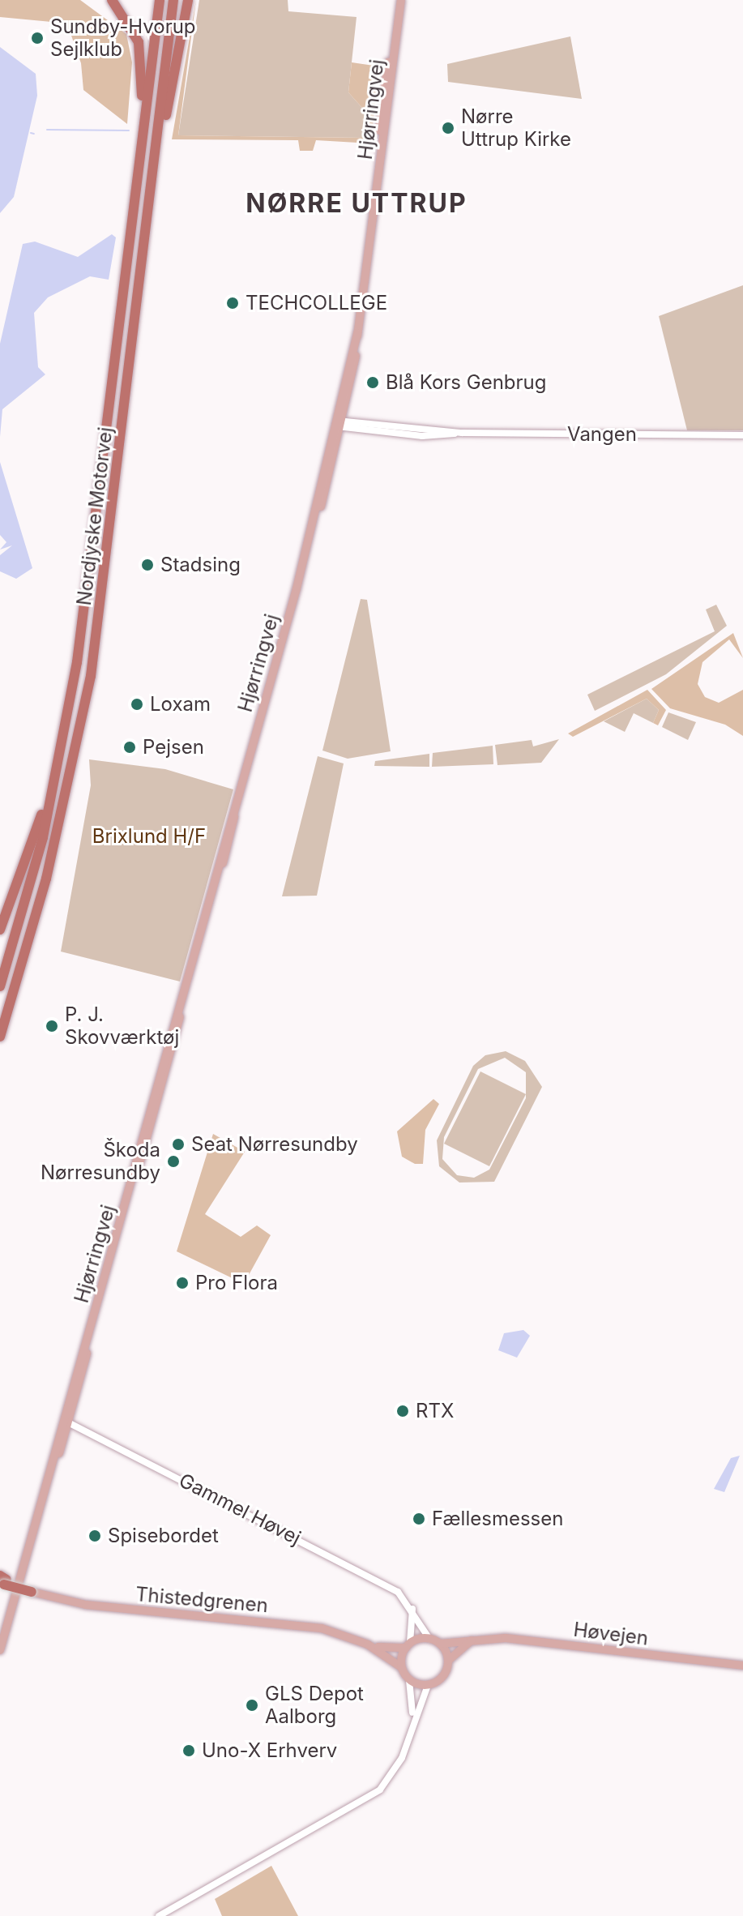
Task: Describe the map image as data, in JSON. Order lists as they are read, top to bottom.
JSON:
{
  "streets": {
    "highway": ["Nordjyske Motorvej"],
    "main road": ["Hjørringvej", "Thistedgrenen", "Høvejen"],
    "street": ["Vangen", "Gammel Høvej"]
  },
  "crossings": [
    ["Hjørringvej", "Vangen"],
    ["Hjørringvej", "Gammel Høvej"],
    ["Gammel Høvej", "Thistedgrenen"],
    ["Gammel Høvej", "Høvejen"],
    ["Thistedgrenen", "Høvejen"]
  ],
  "districts": ["NØRRE UTTRUP"],
  "parks": ["Brixlund H/F"],
  "places": [
    "Sundby-Hvorup Sejlklub",
    "Nørre Uttrup Kirke",
    "TECHCOLLEGE",
    "Blå Kors Genbrug",
    "Stadsing",
    "Loxam",
    "Pejsen",
    "P. J. Skovværktøj",
    "Seat Nørresundby",
    "Škoda Nørresundby",
    "Pro Flora",
    "RTX",
    "Fællesmessen",
    "Spisebordet",
    "GLS Depot Aalborg",
    "Uno-X Erhverv"
  ]
}
